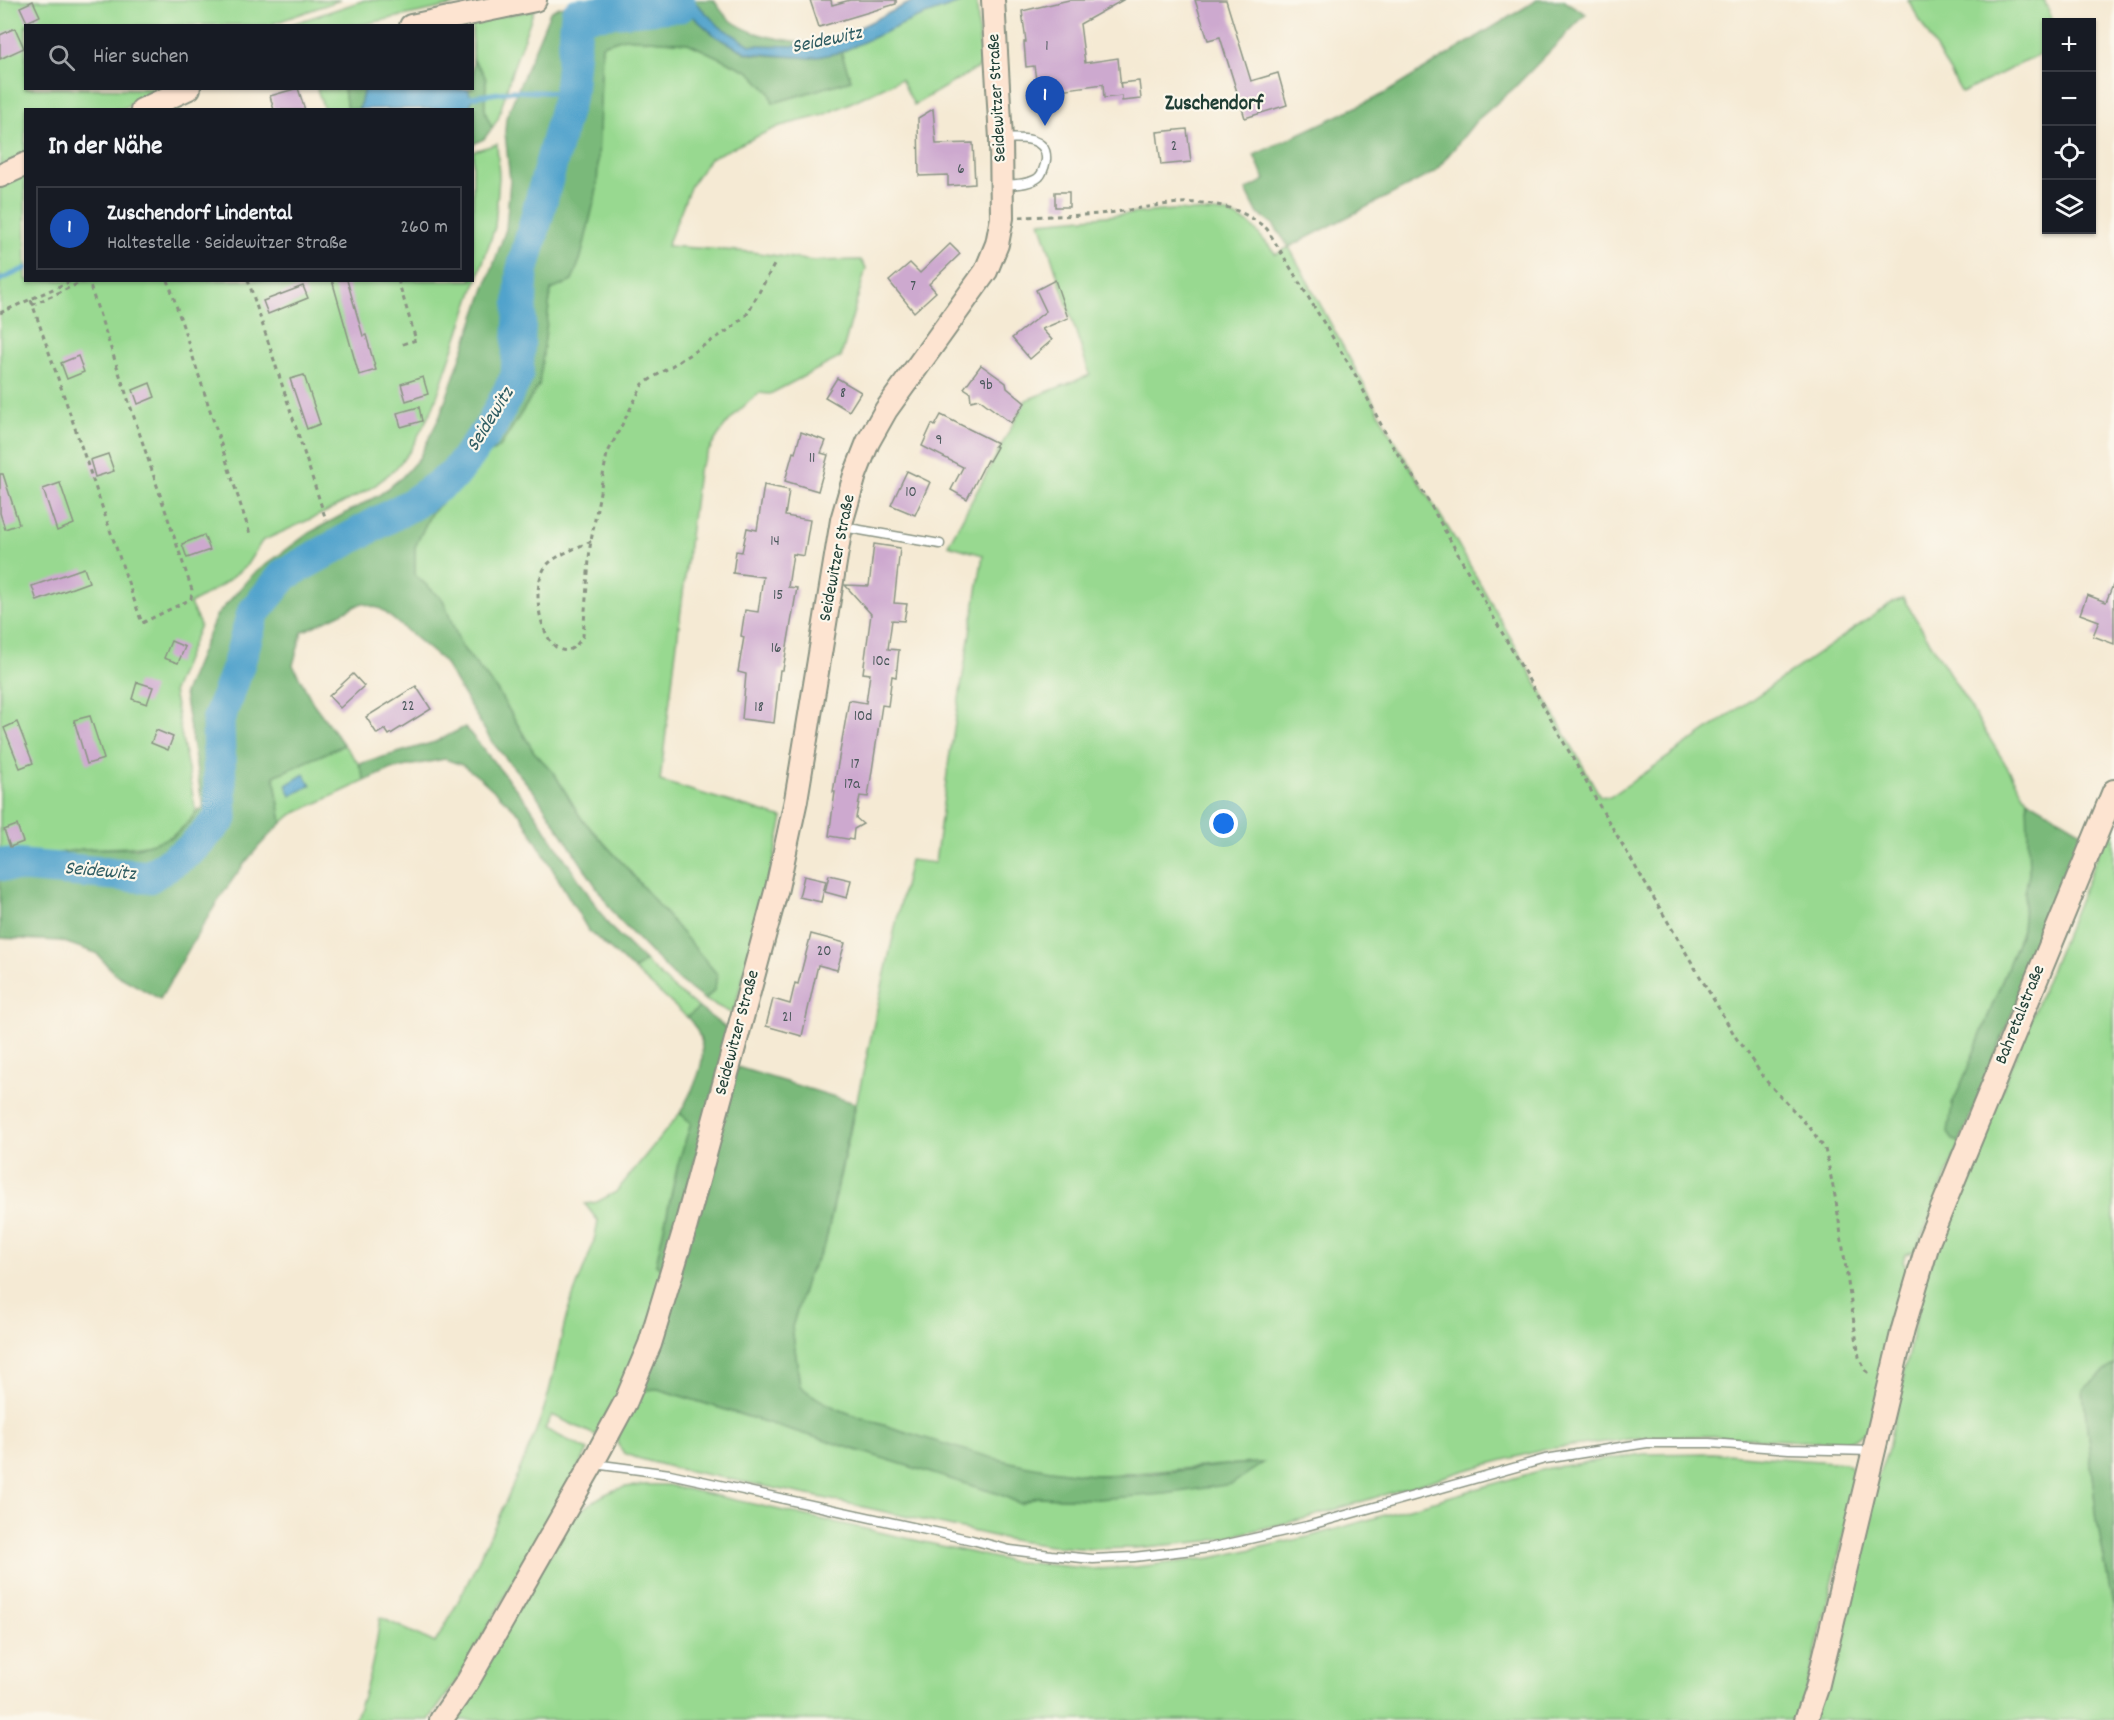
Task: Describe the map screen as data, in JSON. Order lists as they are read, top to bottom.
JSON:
{
  "streets": {
    "street": ["Seidewitzer Straße", "Bahretalstraße"]
  },
  "districts": ["Zuschendorf"],
  "water": ["Seidewitz"],
  "house_numbers": [
    "1",
    "2",
    "6",
    "7",
    "9b",
    "8",
    "9",
    "11",
    "10",
    "14",
    "15",
    "16",
    "10c",
    "22",
    "18",
    "10d",
    "17",
    "17a",
    "20",
    "21"
  ],
  "page": {
    "map_buttons": ["+", "−"],
    "search": "Hier suchen",
    "pins": "1",
    "heading": "In der Nähe",
    "list": [
      {
        "mark": "1",
        "name": "Zuschendorf Lindental",
        "note": "Haltestelle · Seidewitzer Straße",
        "value": "260 m"
      }
    ]
  }
}
